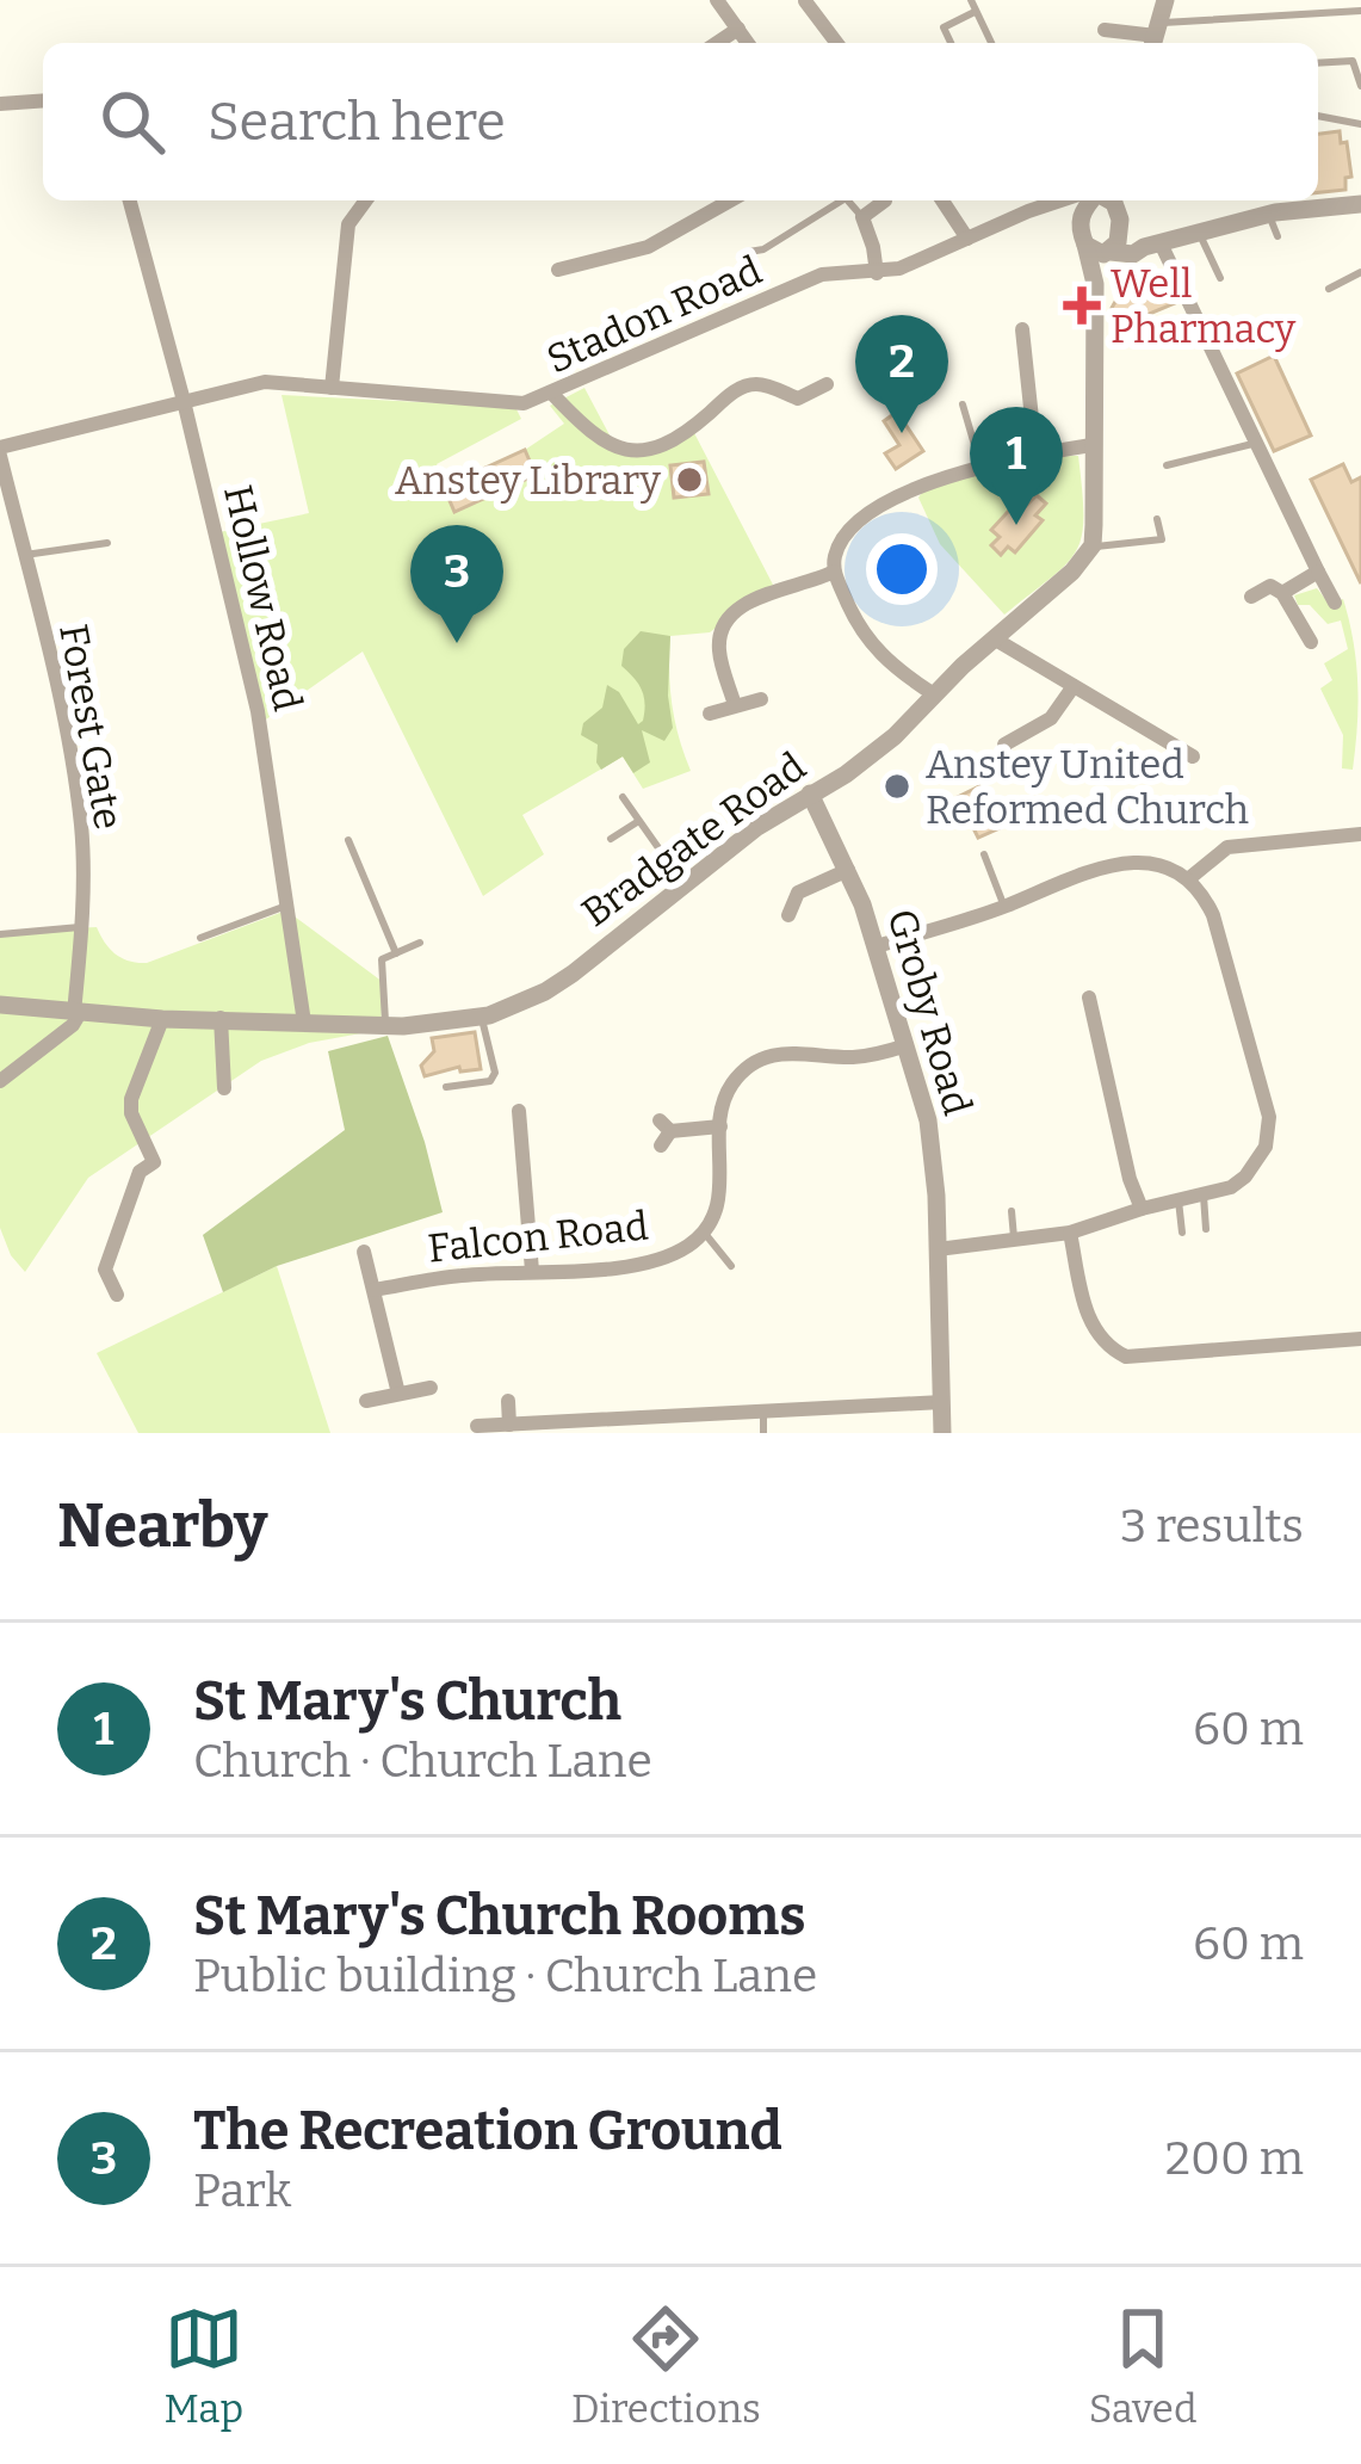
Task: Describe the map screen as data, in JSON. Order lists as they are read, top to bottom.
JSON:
{
  "streets": {
    "street": [
      "Stadon Road",
      "Hollow Road",
      "Forest Gate",
      "Bradgate Road",
      "Groby Road",
      "Falcon Road"
    ]
  },
  "crossings": [
    ["Stadon Road", "Hollow Road"],
    ["Stadon Road", "Forest Gate"],
    ["Hollow Road", "Bradgate Road"],
    ["Forest Gate", "Bradgate Road"],
    ["Bradgate Road", "Groby Road"],
    ["Groby Road", "Falcon Road"]
  ],
  "places": {
    "health": ["Well Pharmacy"],
    "other": ["Anstey Library", "Anstey United Reformed Church"]
  },
  "page": {
    "search": "Search here",
    "pins": ["2", "1", "3"],
    "heading": ["Nearby", "3 results"],
    "list": [
      {
        "mark": "1",
        "name": "St Mary's Church",
        "note": "Church · Church Lane",
        "value": "60 m"
      },
      {
        "mark": "2",
        "name": "St Mary's Church Rooms",
        "note": "Public building · Church Lane",
        "value": "60 m"
      },
      {
        "mark": "3",
        "name": "The Recreation Ground",
        "note": "Park",
        "value": "200 m"
      }
    ],
    "nav": ["Map", "Directions", "Saved"]
  }
}
